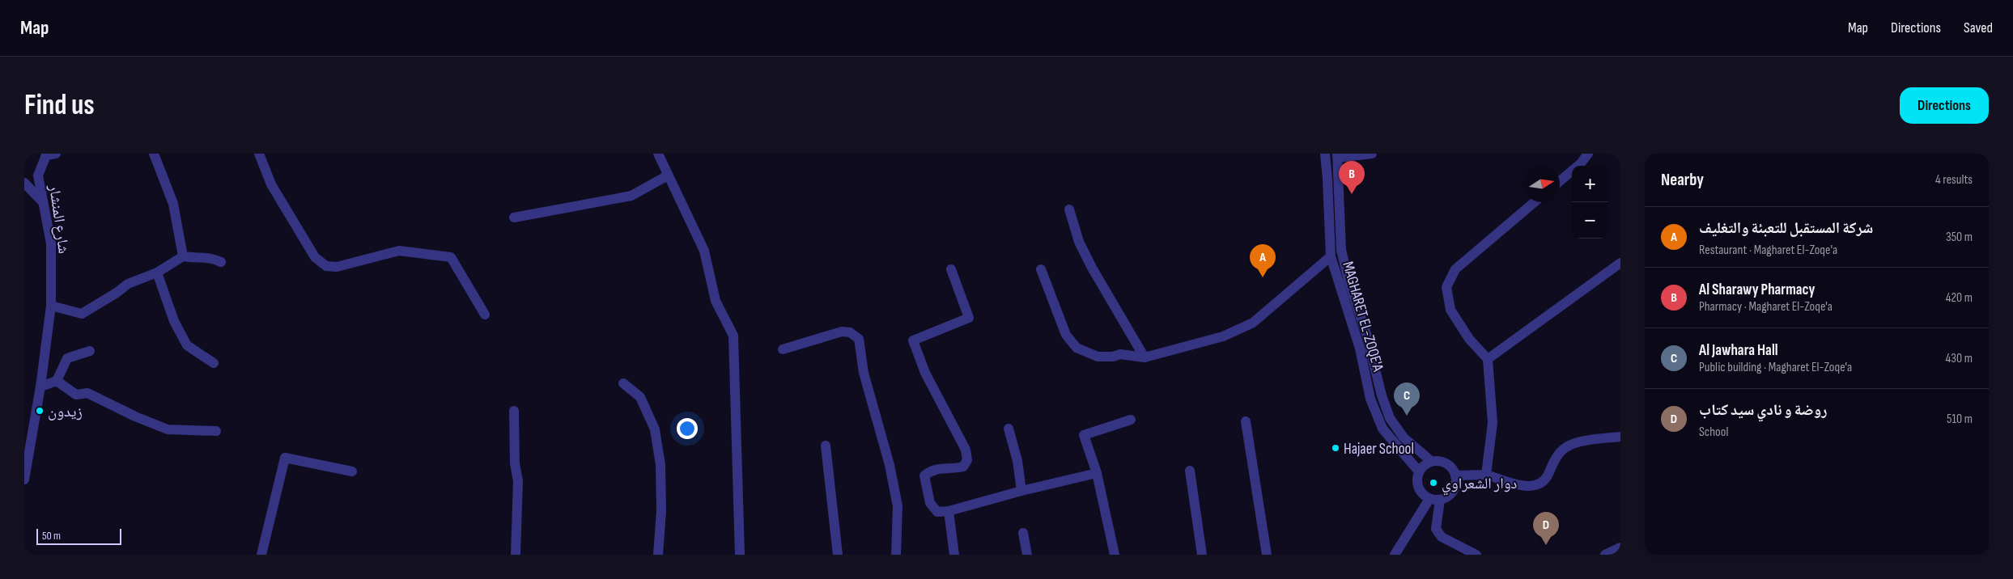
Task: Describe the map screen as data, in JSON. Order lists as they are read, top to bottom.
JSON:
{
  "streets": {
    "street": ["شارع المنشار", "MAGHARET EL-ZOQE'A"]
  },
  "places": ["زيدون", "Hajaer School", "دوار الشعراوي"],
  "scale_bar": "50 m",
  "north": "right",
  "page": {
    "header": "Map",
    "nav": ["Map", "Directions", "Saved"],
    "buttons": "Directions",
    "title": "Find us",
    "heading": ["Nearby", "4 results"],
    "pins": [
      "B",
      "A",
      "C",
      "D"
    ],
    "map_buttons": ["+", "−"],
    "list": [
      {
        "mark": "A",
        "name": "شركة المستقبل للتعبئة والتغليف",
        "note": "Restaurant · Magharet El-Zoqe'a",
        "value": "350 m"
      },
      {
        "mark": "B",
        "name": "Al Sharawy Pharmacy",
        "note": "Pharmacy · Magharet El-Zoqe'a",
        "value": "420 m"
      },
      {
        "mark": "C",
        "name": "Al Jawhara Hall",
        "note": "Public building · Magharet El-Zoqe'a",
        "value": "430 m"
      },
      {
        "mark": "D",
        "name": "روضة و نادي سيد كتاب",
        "note": "School",
        "value": "510 m"
      }
    ],
    "scale": "50 m"
  }
}
